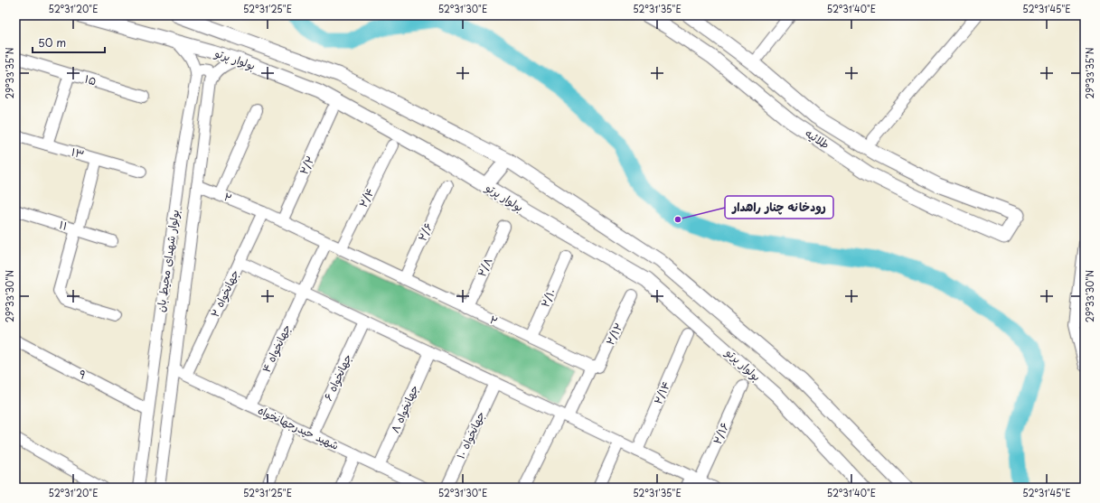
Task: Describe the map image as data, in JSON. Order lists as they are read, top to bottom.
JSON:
{
  "streets": {
    "main road": ["بولوار پرتو", "طلائیه"],
    "street": [
      "۱۵",
      "۱۳",
      "۲/۲",
      "۲",
      "۲/۴",
      "۱۱",
      "۲/۶",
      "بولوار شهدای محیط بان",
      "۲/۸",
      "جهانخواه ۲",
      "۲/۱۰",
      "۲/۱۲",
      "جهانخواه ۴",
      "۹",
      "جهانخواه ۶",
      "۲/۱۴",
      "جهانخواه ۸",
      "شهید حیدرجهانخواه",
      "۲/۱۶",
      "جهانخواه ۱۰"
    ]
  },
  "crossings": [
    ["بولوار پرتو", "بولوار شهدای محیط بان"],
    ["۲/۲", "۲"],
    ["۲", "۲/۴"],
    ["۲", "۲/۶"],
    ["۲", "بولوار شهدای محیط بان"],
    ["۲", "۲/۸"],
    ["۲", "جهانخواه ۲"],
    ["۲", "۲/۱۰"],
    ["۲", "۲/۱۲"],
    ["۲", "جهانخواه ۴"],
    ["بولوار شهدای محیط بان", "۹"],
    ["بولوار شهدای محیط بان", "شهید حیدرجهانخواه"],
    ["جهانخواه ۲", "شهید حیدرجهانخواه"],
    ["جهانخواه ۴", "شهید حیدرجهانخواه"],
    ["جهانخواه ۶", "شهید حیدرجهانخواه"],
    ["جهانخواه ۸", "شهید حیدرجهانخواه"]
  ],
  "places": ["رودخانه چنار راهدار"],
  "scale_bar": "50 m",
  "coordinates": [
    "52°31'20\"E",
    "52°31'25\"E",
    "52°31'30\"E",
    "52°31'35\"E",
    "52°31'40\"E",
    "52°31'45\"E",
    "29°33'35\"N",
    "29°33'30\"N"
  ]
}
